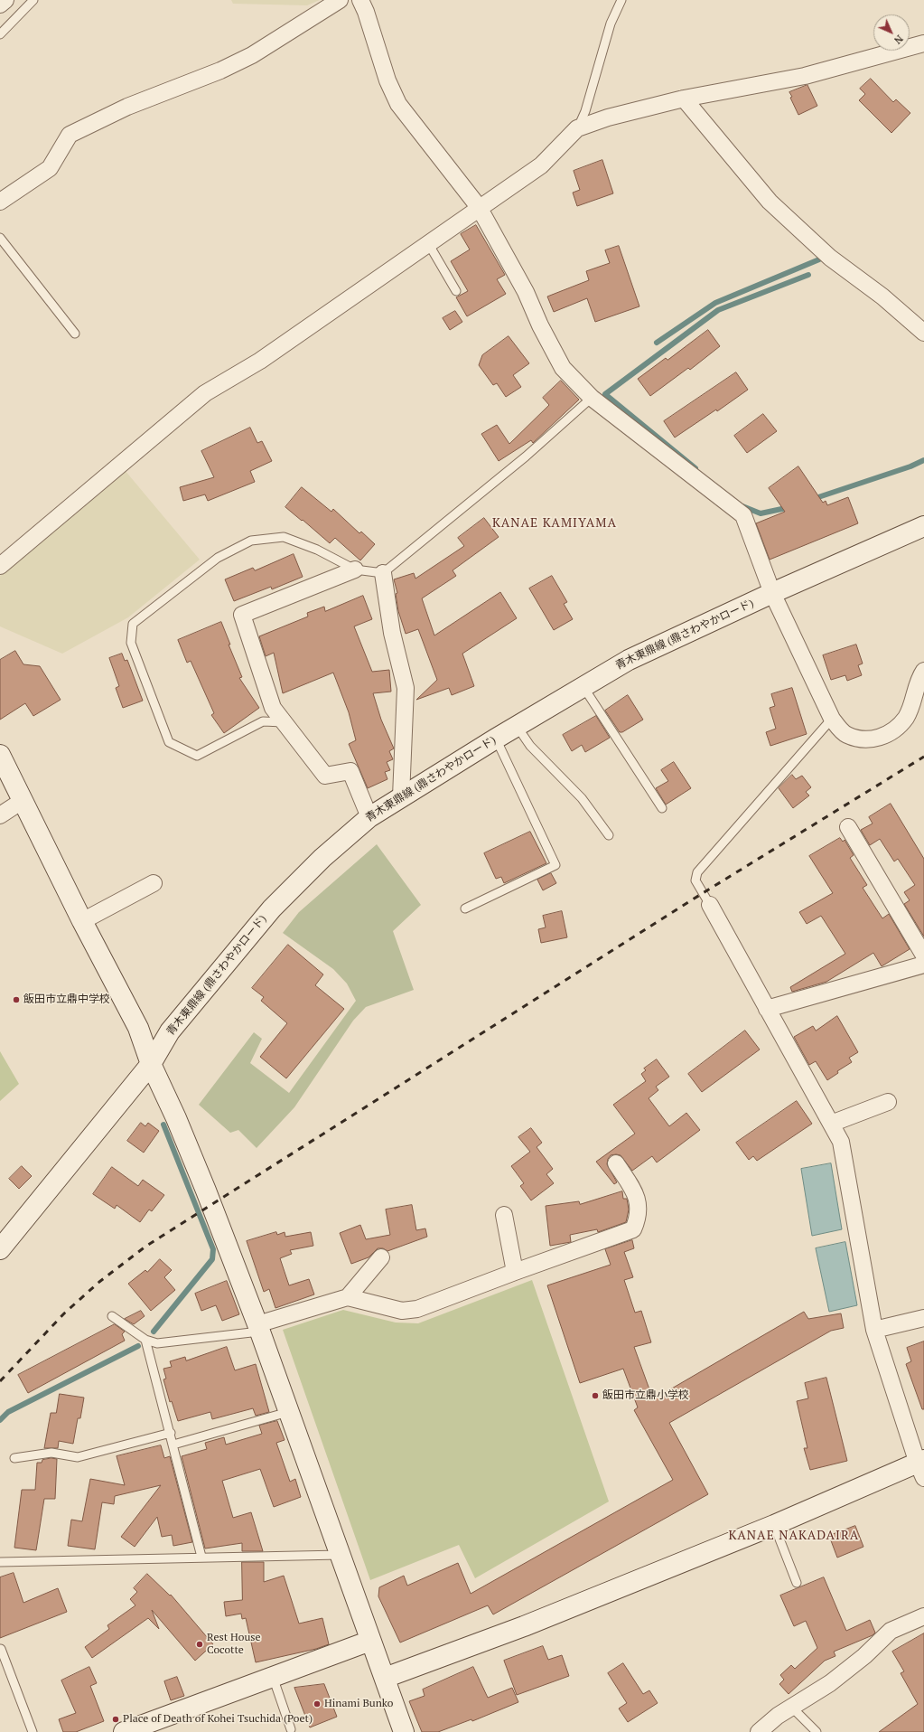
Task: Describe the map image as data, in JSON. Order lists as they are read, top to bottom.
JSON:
{
  "streets": {
    "street": ["青木東鼎線 (鼎さわやかロード)"]
  },
  "districts": ["KANAE KAMIYAMA", "KANAE NAKADAIRA"],
  "places": [
    "飯田市立鼎中学校",
    "飯田市立鼎小学校",
    "Rest House Cocotte",
    "Hinami Bunko",
    "Place of Death of Kohei Tsuchida (Poet)"
  ],
  "north": "bottom right"
}
